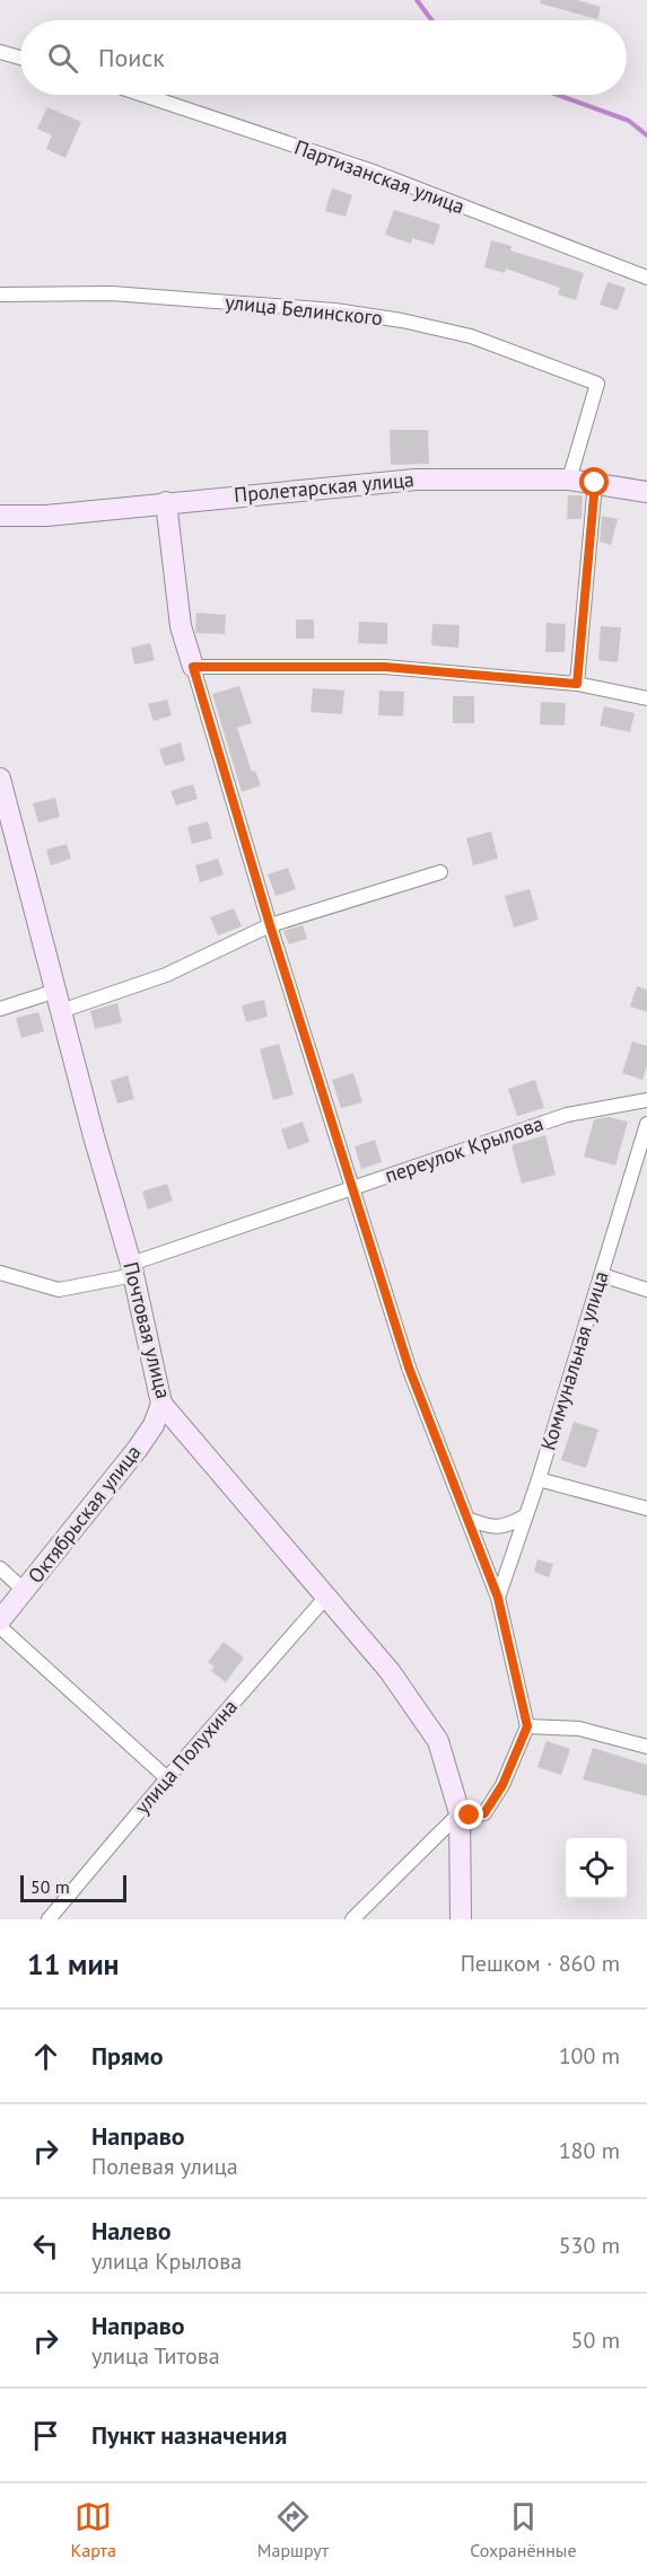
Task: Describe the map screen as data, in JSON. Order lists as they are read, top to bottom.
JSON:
{
  "streets": {
    "main road": ["Пролетарская улица", "Почтовая улица", "Октябрьская улица"],
    "street": [
      "Партизанская улица",
      "улица Белинского",
      "переулок Крылова",
      "Коммунальная улица",
      "улица Полухина"
    ]
  },
  "crossings": [
    ["улица Белинского", "Пролетарская улица"],
    ["переулок Крылова", "Почтовая улица"],
    ["Почтовая улица", "Октябрьская улица"],
    ["Почтовая улица", "улица Полухина"]
  ],
  "scale_bar": "50 m",
  "page": {
    "search": "Поиск",
    "scale": "50 m",
    "heading": ["11 мин", "Пешком · 860 m"],
    "list": [
      ["Прямо", "100 m"],
      ["Направо", "Полевая улица", "180 m"],
      ["Налево", "улица Крылова", "530 m"],
      ["Направо", "улица Титова", "50 m"],
      "Пункт назначения"
    ],
    "nav": ["Карта", "Маршрут", "Сохранённые"]
  }
}
